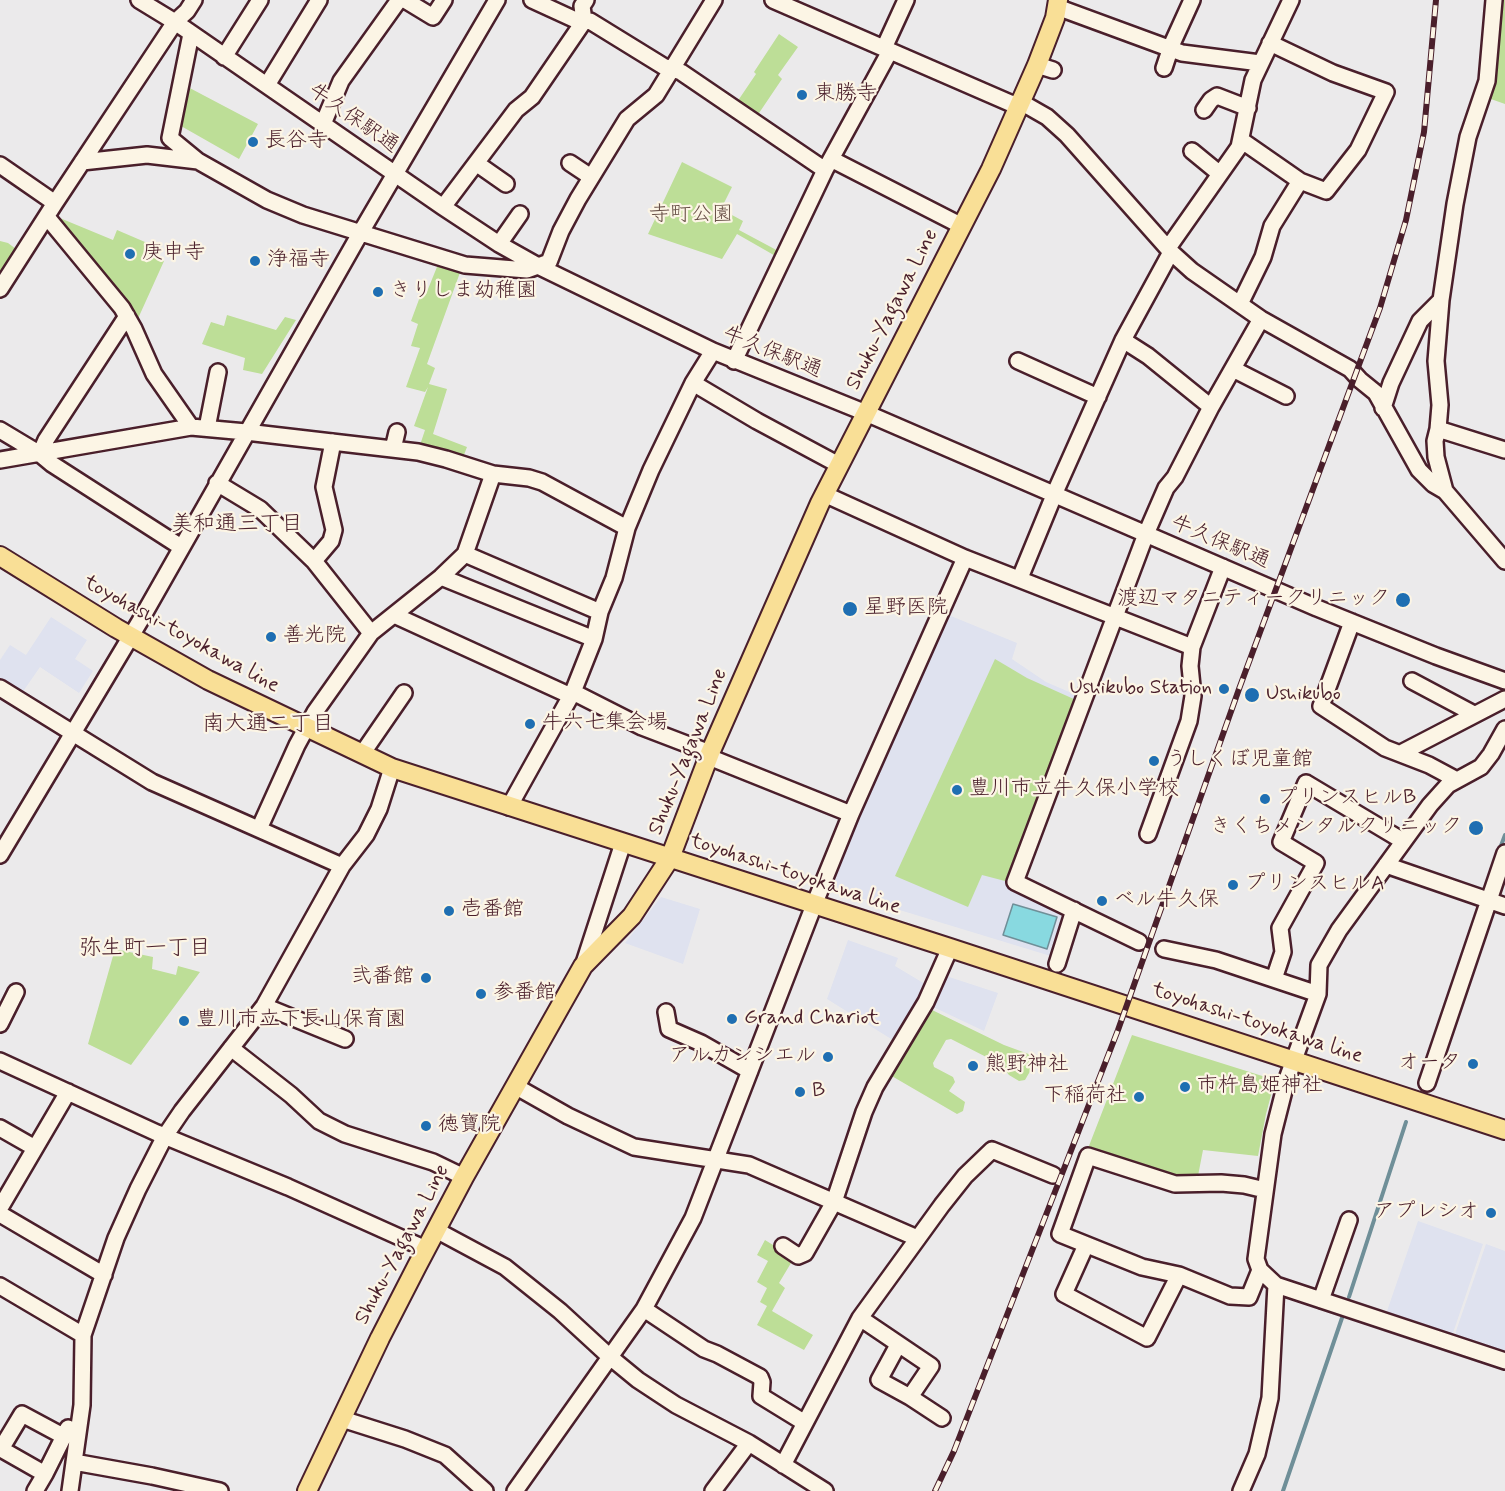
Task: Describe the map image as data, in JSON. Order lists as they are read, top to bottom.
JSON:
{
  "streets": {
    "main road": ["Shuku-Yagawa Line", "toyohashi-toyokawa line"],
    "street": ["牛久保駅通"]
  },
  "crossings": [
    ["牛久保駅通", "Shuku-Yagawa Line"],
    ["Shuku-Yagawa Line", "toyohashi-toyokawa line"]
  ],
  "districts": ["美和通三丁目", "南大通二丁目", "弥生町一丁目"],
  "parks": ["寺町公園"],
  "places": [
    "東勝寺",
    "長谷寺",
    "庚申寺",
    "浄福寺",
    "きりしま幼稚園",
    "渡辺マタニティークリニック",
    "星野医院",
    "善光院",
    "Ushikubo Station",
    "Ushikubo",
    "牛六七集会場",
    "うしくぼ児童館",
    "豊川市立牛久保小学校",
    "プリンスヒルB",
    "きくちメンタルクリニック",
    "プリンスヒルA",
    "ベル牛久保",
    "壱番館",
    "弐番館",
    "参番館",
    "Grand Chariot",
    "豊川市立下長山保育園",
    "アルカンシエル",
    "オータ",
    "熊野神社",
    "市杵島姫神社",
    "B",
    "下稲荷社",
    "徳寶院",
    "アプレシオ"
  ]
}
